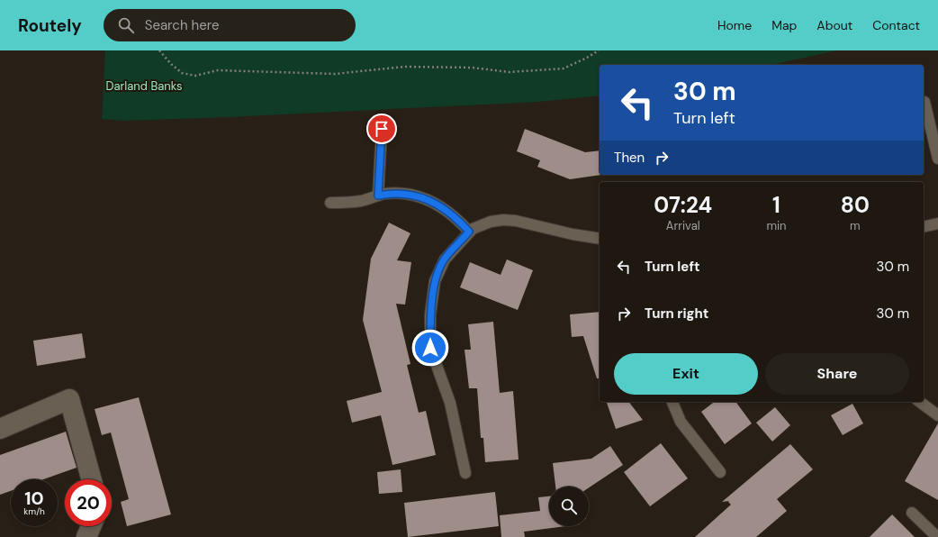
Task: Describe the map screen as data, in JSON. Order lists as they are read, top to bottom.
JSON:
{
  "parks": ["Darland Banks"],
  "page": {
    "header": "Routely",
    "search": "Search here",
    "nav": [
      "Home",
      "Map",
      "About",
      "Contact"
    ],
    "turn": ["30 m", "Turn left"],
    "then": "Then",
    "eta": [
      "07:24",
      "Arrival",
      "1",
      "min",
      "80",
      "m"
    ],
    "list": [
      {
        "name": "Turn left",
        "value": "30 m"
      },
      {
        "name": "Turn right",
        "value": "30 m"
      }
    ],
    "buttons": ["Exit", "Share"],
    "speed": "10 km/h",
    "limit": "20"
  }
}
